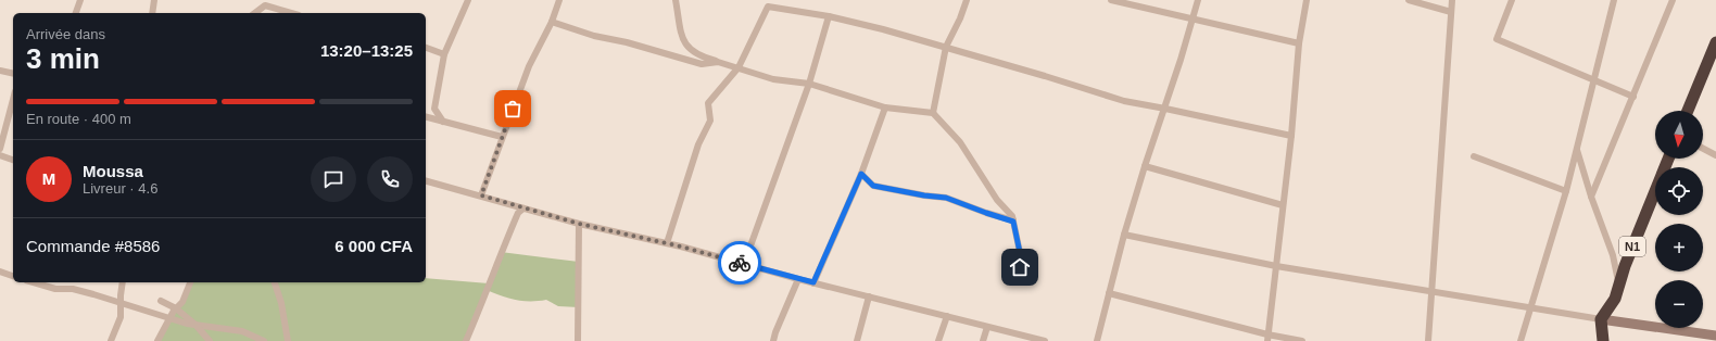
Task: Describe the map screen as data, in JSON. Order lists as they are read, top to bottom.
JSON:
{
  "streets": {
    "highway": ["N1"]
  },
  "north": "bottom",
  "page": {
    "heading": ["3 min", "Arrivée dans", "13:20–13:25"],
    "panel": [
      "Moussa",
      "Livreur · 4.6",
      "Commande #8586",
      "6 000 CFA"
    ],
    "bar": "En route · 400 m",
    "map_buttons": ["+", "−"],
    "round": "M"
  }
}
